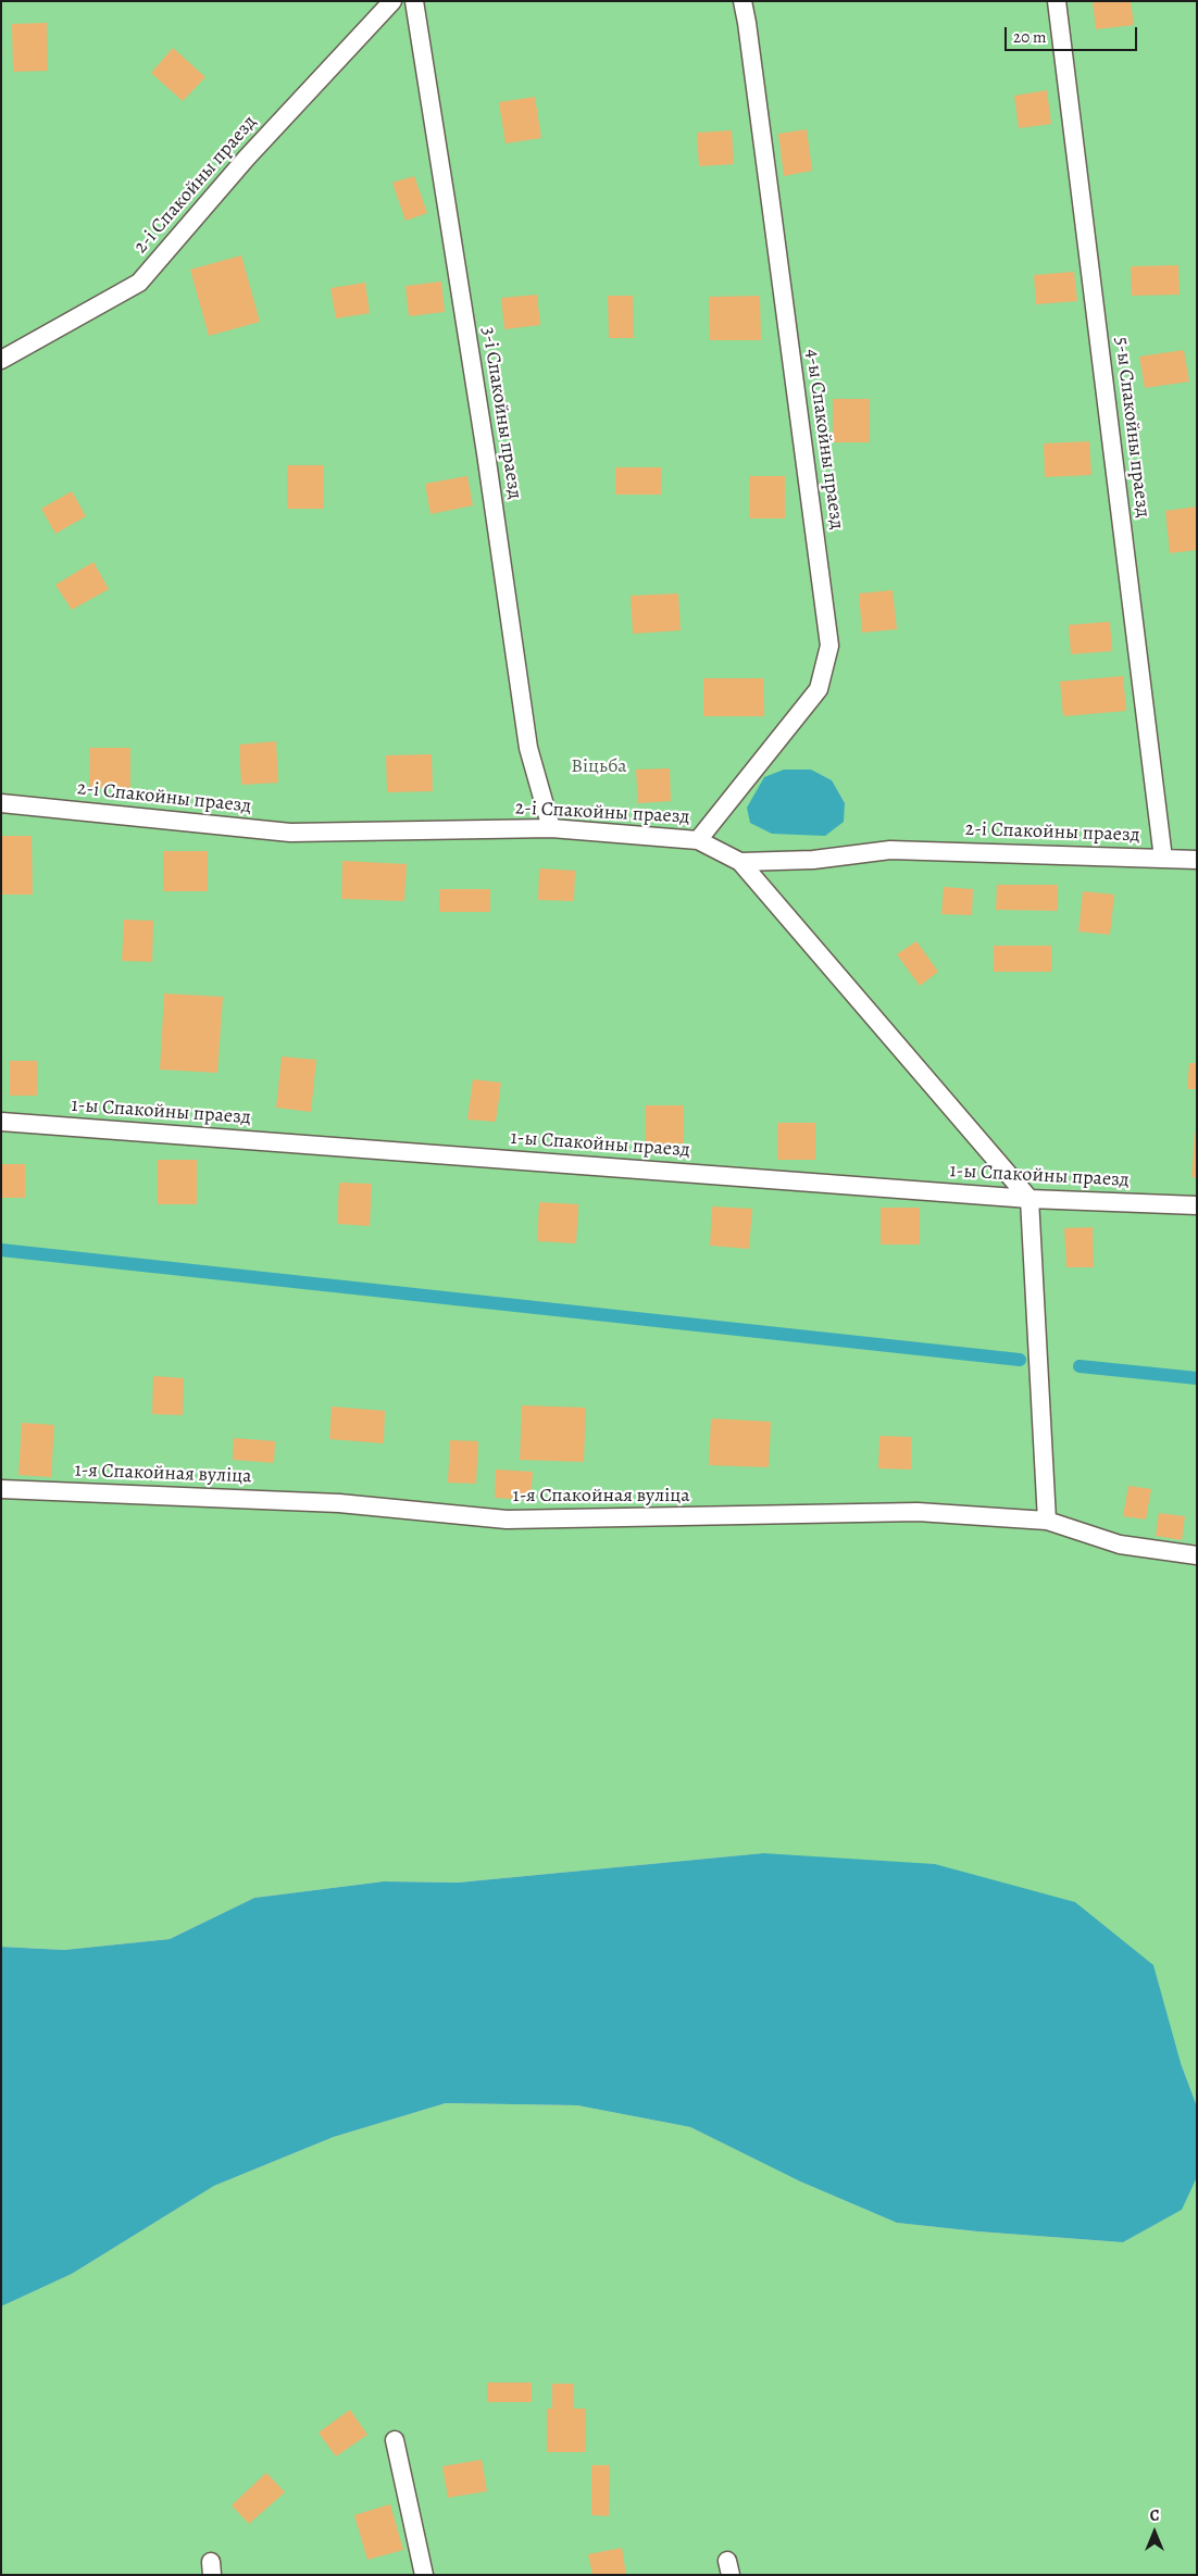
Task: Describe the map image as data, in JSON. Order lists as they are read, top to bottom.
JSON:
{
  "streets": {
    "lane": [
      "2-і Спакойны праезд",
      "3-і Спакойны праезд",
      "5-ы Спакойны праезд",
      "4-ы Спакойны праезд",
      "1-ы Спакойны праезд",
      "1-я Спакойная вуліца"
    ]
  },
  "crossings": [
    ["2-і Спакойны праезд", "3-і Спакойны праезд"],
    ["2-і Спакойны праезд", "5-ы Спакойны праезд"],
    ["2-і Спакойны праезд", "4-ы Спакойны праезд"]
  ],
  "parks": ["Віцьба"],
  "scale_bar": "20 m",
  "north": "top"
}
